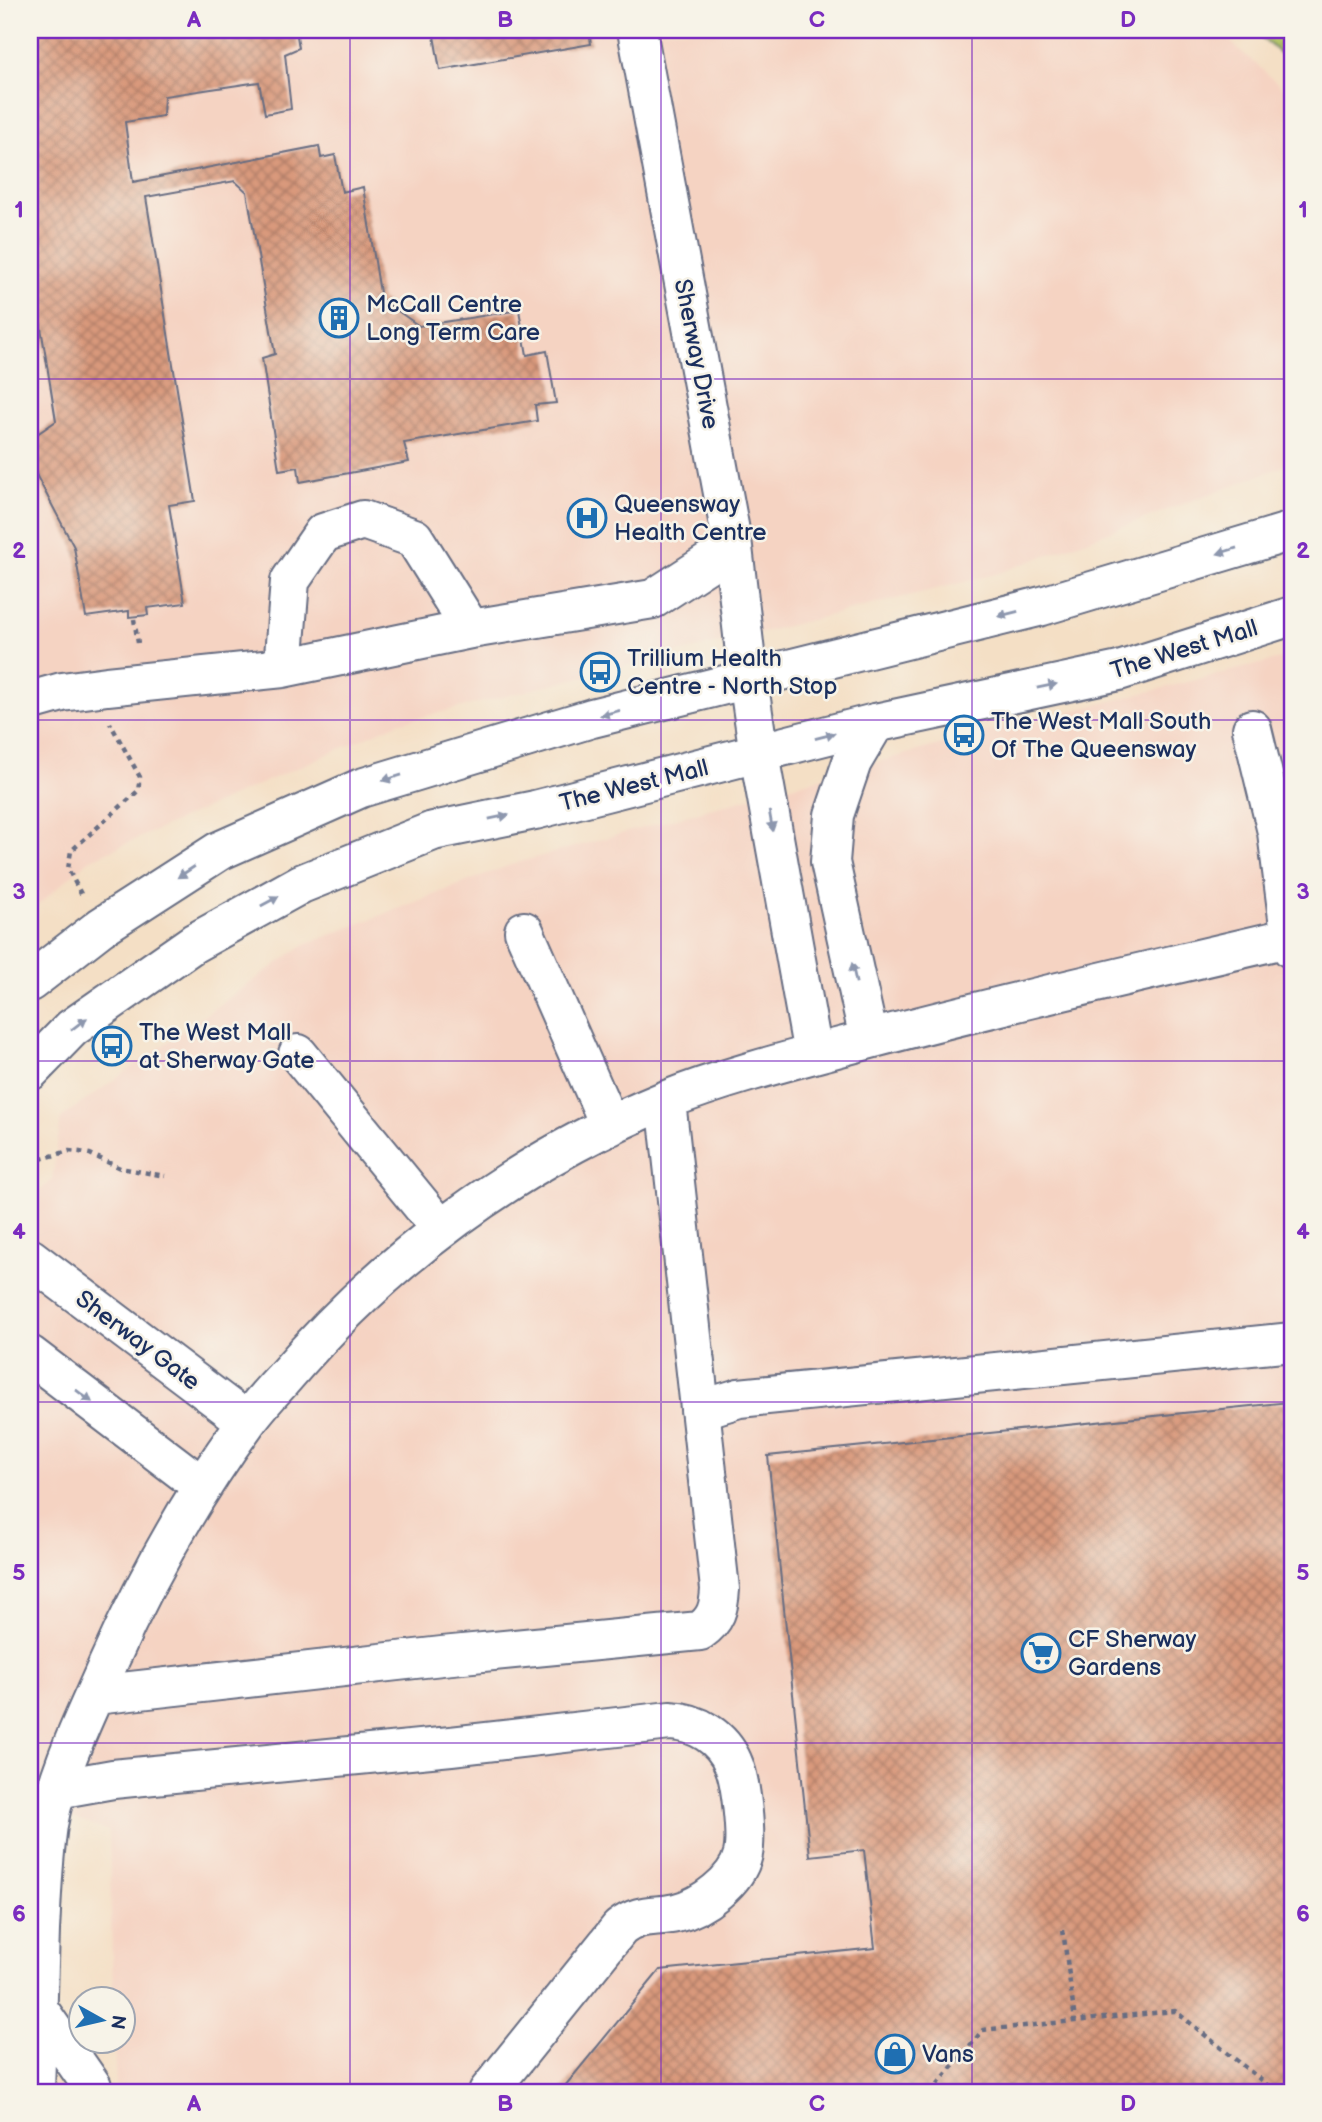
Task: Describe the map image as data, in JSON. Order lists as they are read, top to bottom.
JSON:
{
  "streets": {
    "main road": ["Sherway Drive", "The West Mall", "Sherway Gate"]
  },
  "crossings": [
    ["Sherway Drive", "The West Mall"]
  ],
  "places": {
    "building": ["McCall Centre Long Term Care"],
    "hospital": ["Queensway Health Centre"],
    "bus stop": ["Trillium Health Centre - North Stop", "The West Mall South Of The Queensway", "The West Mall at Sherway Gate"],
    "supermarket": ["CF Sherway Gardens"],
    "shop": ["Vans"]
  },
  "north": "right",
  "grid": {
    "columns": [
      "A",
      "B",
      "C",
      "D"
    ],
    "rows": [
      "1",
      "2",
      "3",
      "4",
      "5",
      "6"
    ]
  }
}
